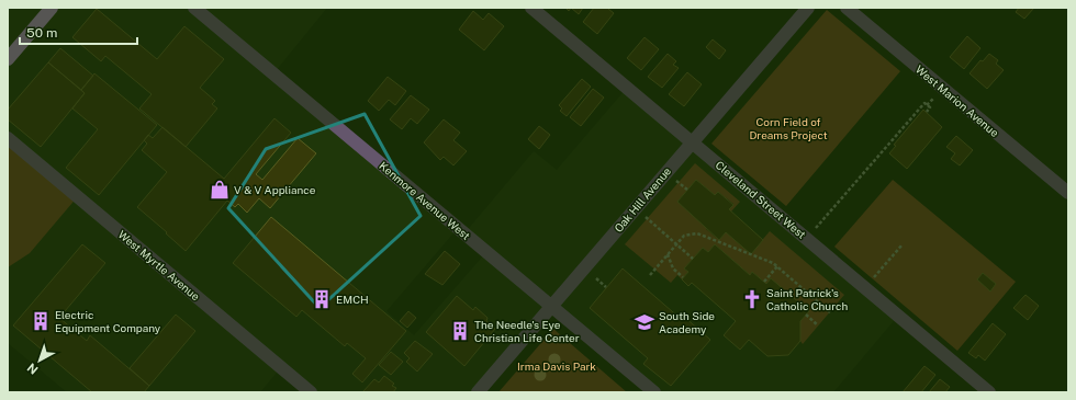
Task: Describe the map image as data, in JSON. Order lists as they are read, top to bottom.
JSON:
{
  "streets": {
    "street": [
      "West Marion Avenue",
      "Oak Hill Avenue",
      "Cleveland Street West",
      "Kenmore Avenue West",
      "West Myrtle Avenue"
    ]
  },
  "crossings": [
    ["Oak Hill Avenue", "Cleveland Street West"],
    ["Oak Hill Avenue", "Kenmore Avenue West"]
  ],
  "parks": ["Corn Field of Dreams Project", "Irma Davis Park"],
  "places": {
    "shop": ["V & V Appliance"],
    "building": ["EMCH", "Electric Equipment Company", "The Needle's Eye Christian Life Center"],
    "church": ["Saint Patrick's Catholic Church"],
    "school or university": ["South Side Academy"]
  },
  "scale_bar": "50 m",
  "north": "bottom left"
}
